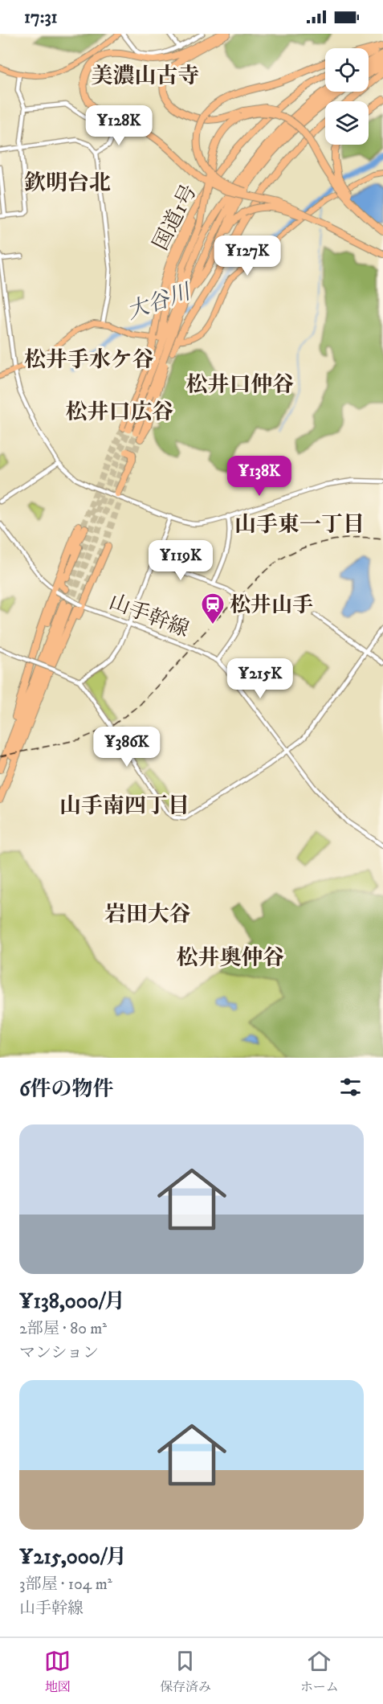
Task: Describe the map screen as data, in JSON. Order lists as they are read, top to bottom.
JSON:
{
  "streets": {
    "street": ["山手幹線"]
  },
  "districts": [
    "美濃山古寺",
    "欽明台北",
    "松井手水ケ谷",
    "松井口仲谷",
    "松井口広谷",
    "山手東一丁目",
    "山手南四丁目",
    "岩田大谷",
    "松井奥仲谷"
  ],
  "water": ["大谷川"],
  "places": {
    "station": ["松井山手"]
  },
  "page": {
    "status": "17:31",
    "price": [
      "¥128K",
      "¥127K",
      "¥138K",
      "¥119K",
      "¥215K",
      "¥386K"
    ],
    "heading": "6件の物件",
    "list": [
      {
        "name": "¥138,000/月",
        "note": "2部屋 · 80 m² · マンション"
      },
      {
        "name": "¥215,000/月",
        "note": "3部屋 · 104 m² · 山手幹線"
      }
    ],
    "tabs": ["地図", "保存済み", "ホーム"]
  }
}
